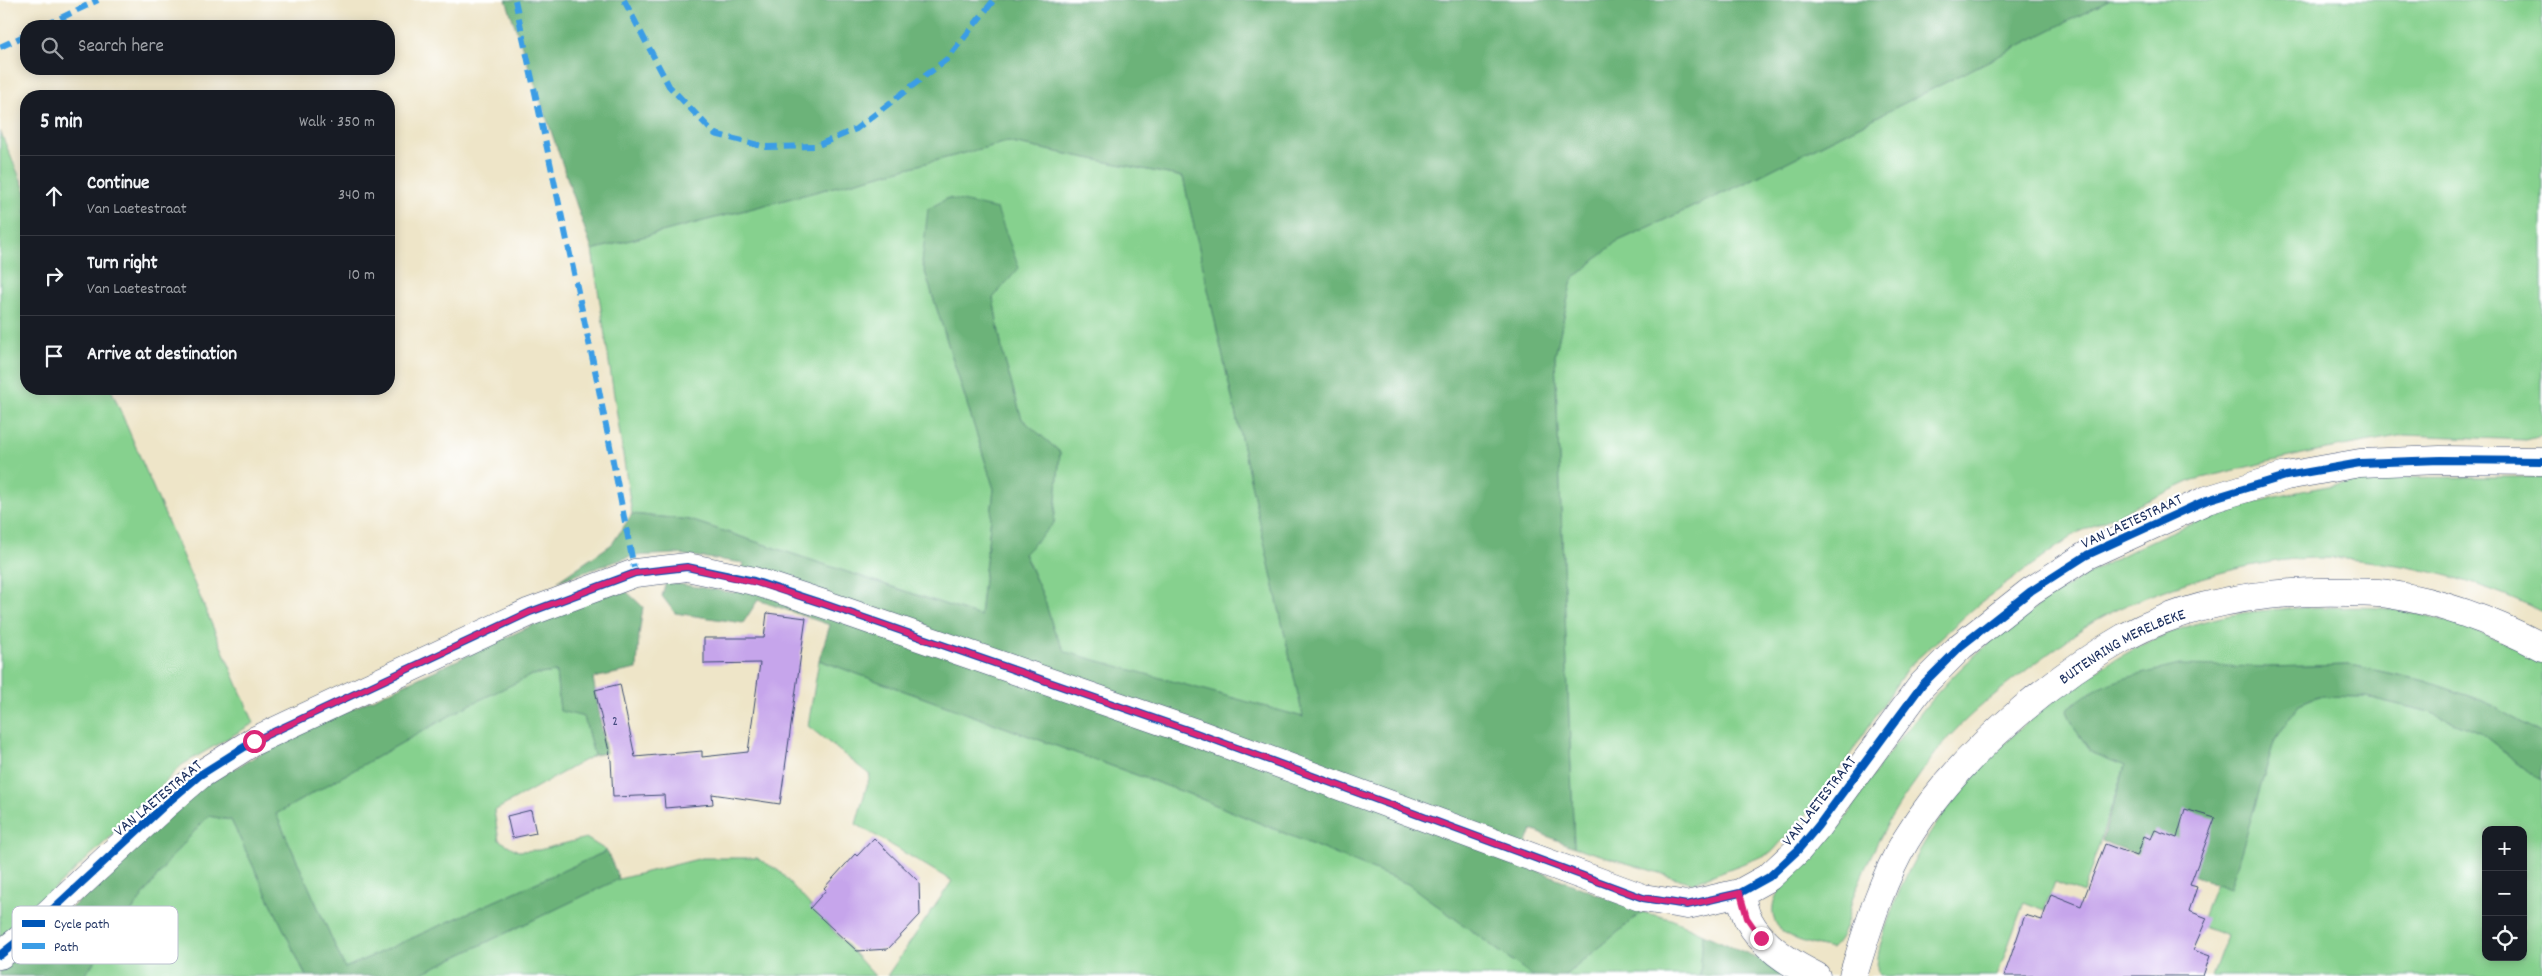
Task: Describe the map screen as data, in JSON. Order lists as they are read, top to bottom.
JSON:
{
  "streets": {
    "main road": ["VAN LAETESTRAAT", "BUITENRING MERELBEKE"]
  },
  "house_numbers": ["2"],
  "legend": ["Cycle path", "Path"],
  "page": {
    "search": "Search here",
    "heading": ["5 min", "Walk · 350 m"],
    "list": [
      ["Continue", "Van Laetestraat", "340 m"],
      ["Turn right", "Van Laetestraat", "10 m"],
      "Arrive at destination"
    ],
    "map_buttons": ["+", "−"]
  }
}
